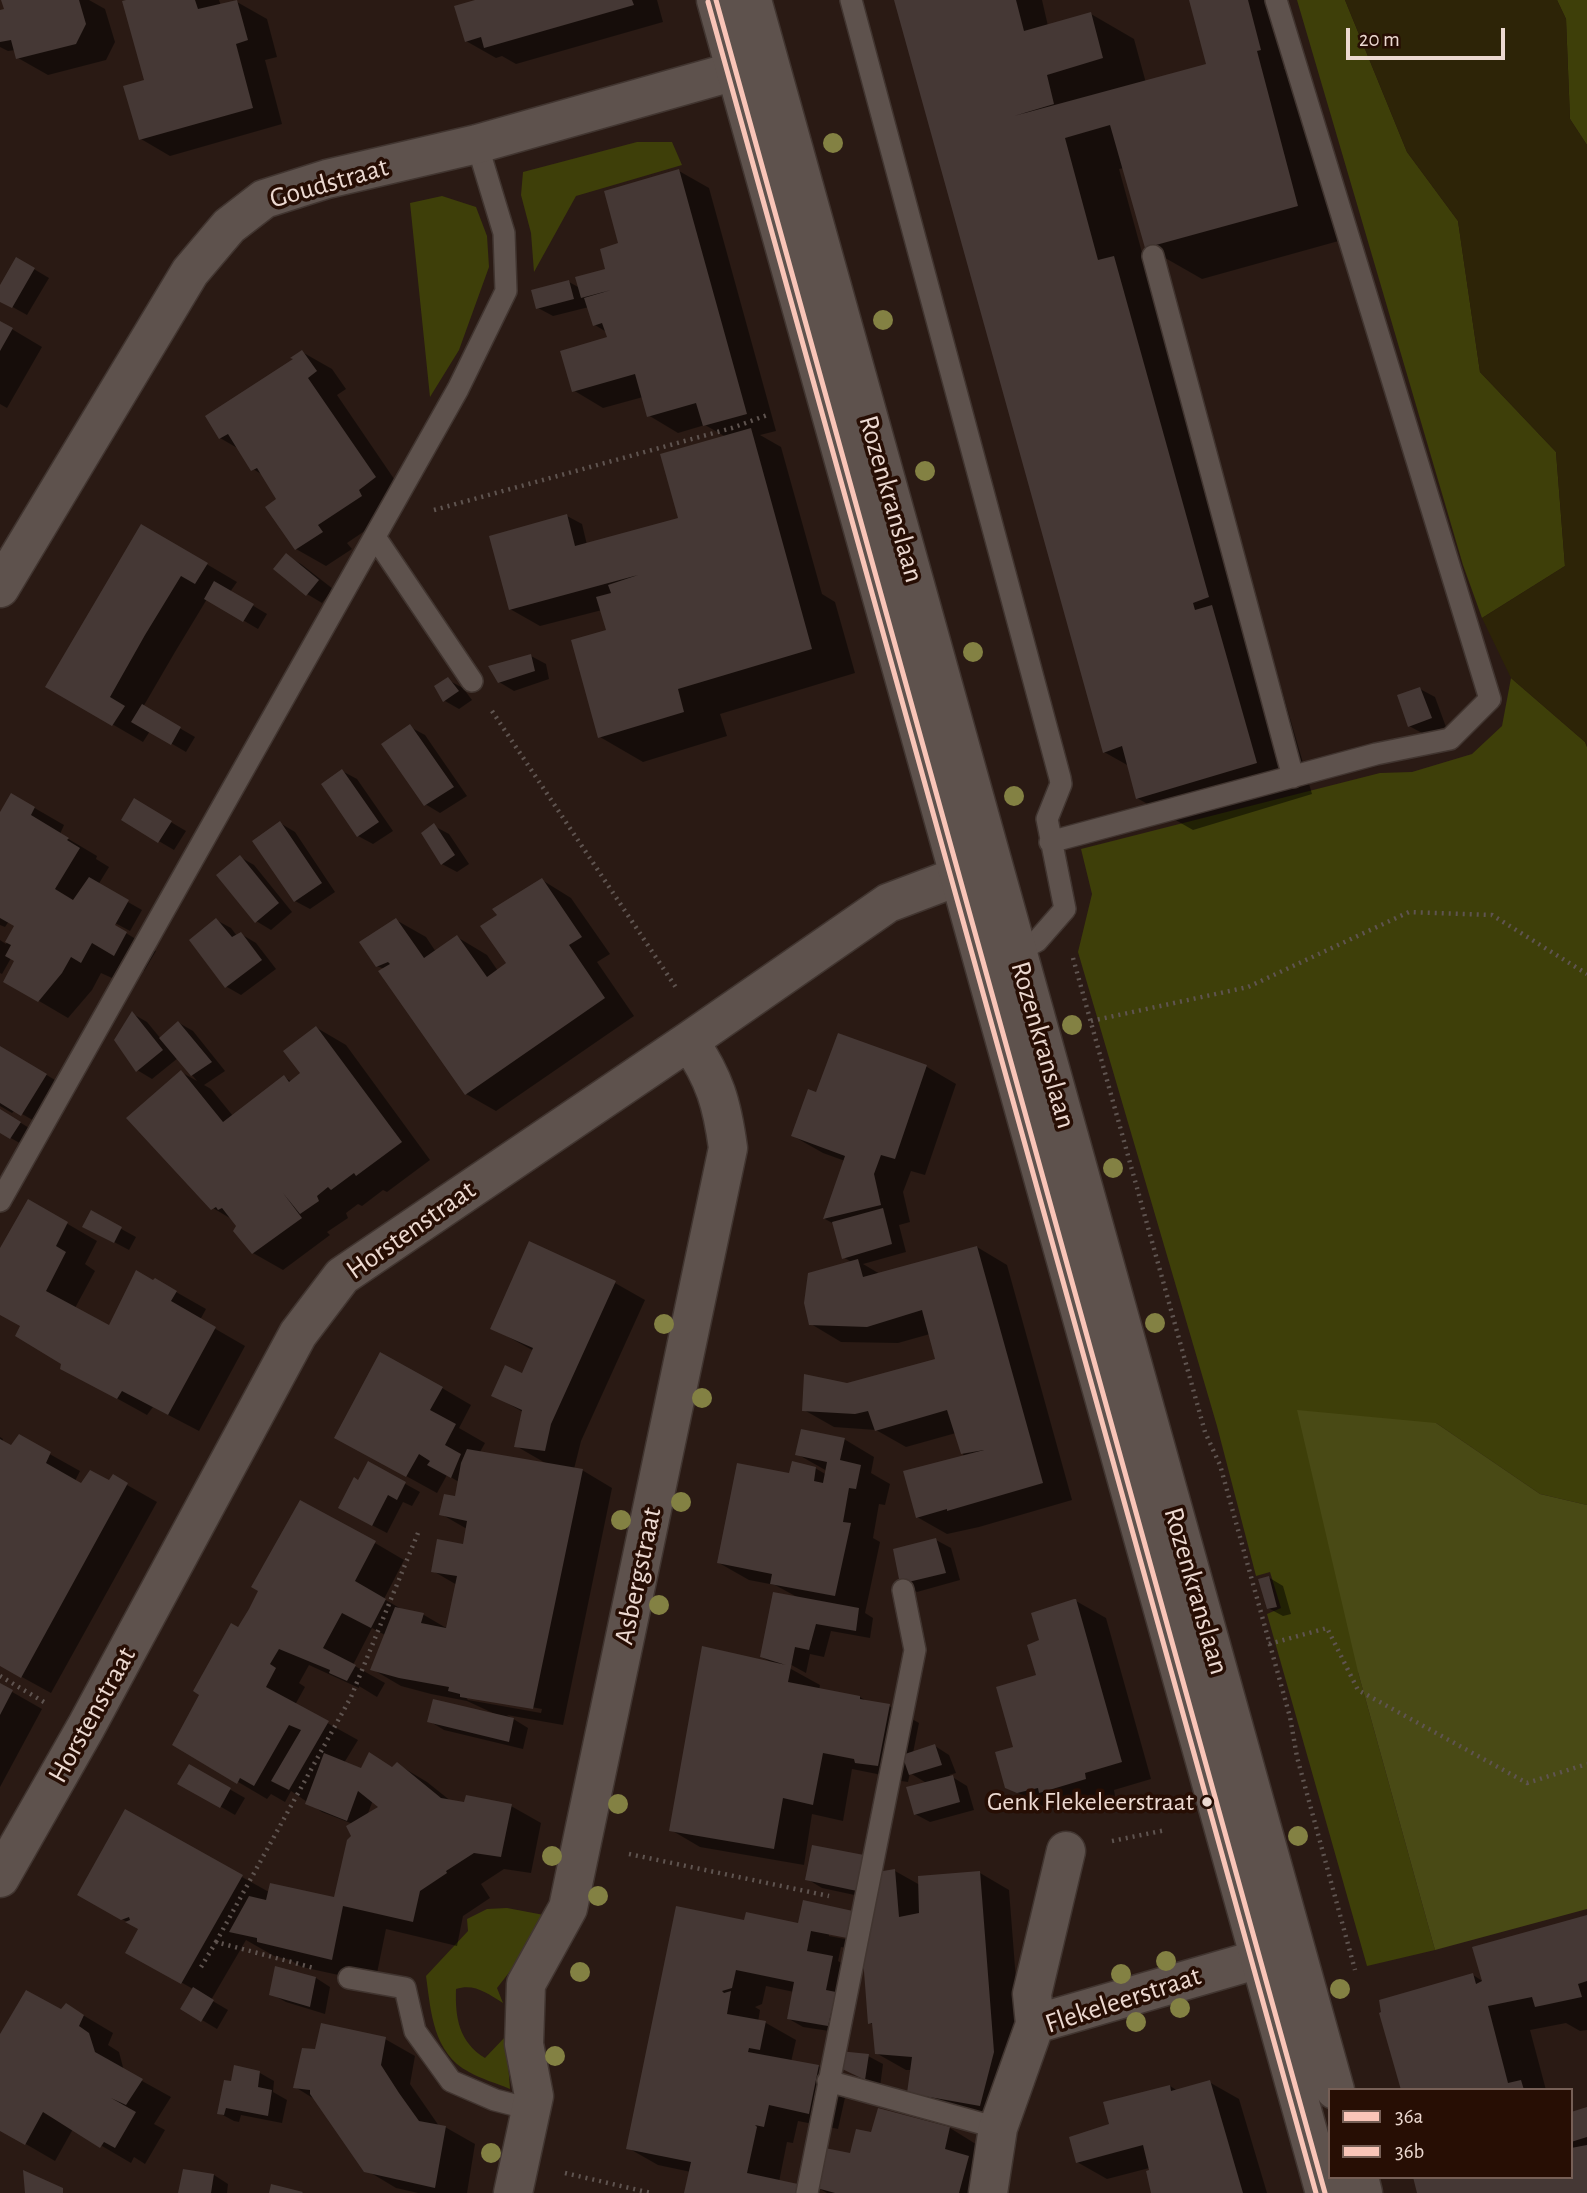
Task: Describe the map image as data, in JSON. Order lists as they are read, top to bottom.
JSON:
{
  "streets": {
    "street": [
      "Goudstraat",
      "Rozenkranslaan",
      "Horstenstraat",
      "Asbergstraat",
      "Flekeleerstraat"
    ]
  },
  "crossings": [
    ["Goudstraat", "Rozenkranslaan"],
    ["Rozenkranslaan", "Horstenstraat"],
    ["Rozenkranslaan", "Flekeleerstraat"],
    ["Horstenstraat", "Asbergstraat"]
  ],
  "places": ["Genk Flekeleerstraat"],
  "lines": ["transit line 36a", "transit line 36b"],
  "legend": ["36a", "36b"],
  "scale_bar": "20 m"
}
